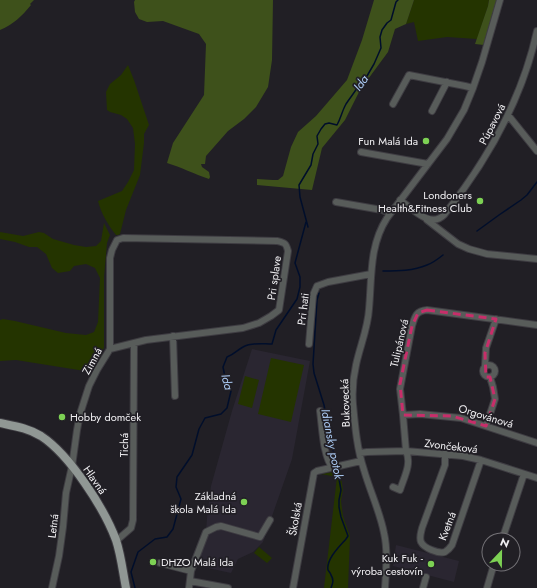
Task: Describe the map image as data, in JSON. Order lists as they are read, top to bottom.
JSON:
{
  "streets": {
    "main road": ["Hlavná"],
    "street": [
      "Púpavová",
      "Pri splave",
      "Pri hati",
      "Tulipánová",
      "Zimná",
      "Bukovecká",
      "Orgovánová",
      "Tichá",
      "Zvončeková",
      "Školská",
      "Letná",
      "Kvetná"
    ]
  },
  "crossings": [
    ["Pri splave", "Zimná"],
    ["Pri splave", "Tichá"],
    ["Pri hati", "Bukovecká"],
    ["Tulipánová", "Orgovánová"],
    ["Tulipánová", "Zvončeková"],
    ["Zimná", "Hlavná"],
    ["Zimná", "Letná"],
    ["Bukovecká", "Zvončeková"],
    ["Bukovecká", "Školská"],
    ["Tichá", "Hlavná"],
    ["Zvončeková", "Kvetná"],
    ["Hlavná", "Letná"]
  ],
  "water": ["Ida", "Idiansky potok"],
  "places": [
    "Fun Malá Ida",
    "Londoners Health&Fitness Club",
    "Hobby domček",
    "Základná škola Malá Ida",
    "DHZO Malá Ida",
    "Kuk Fuk - výroba cestovín"
  ],
  "north": "top"
}
